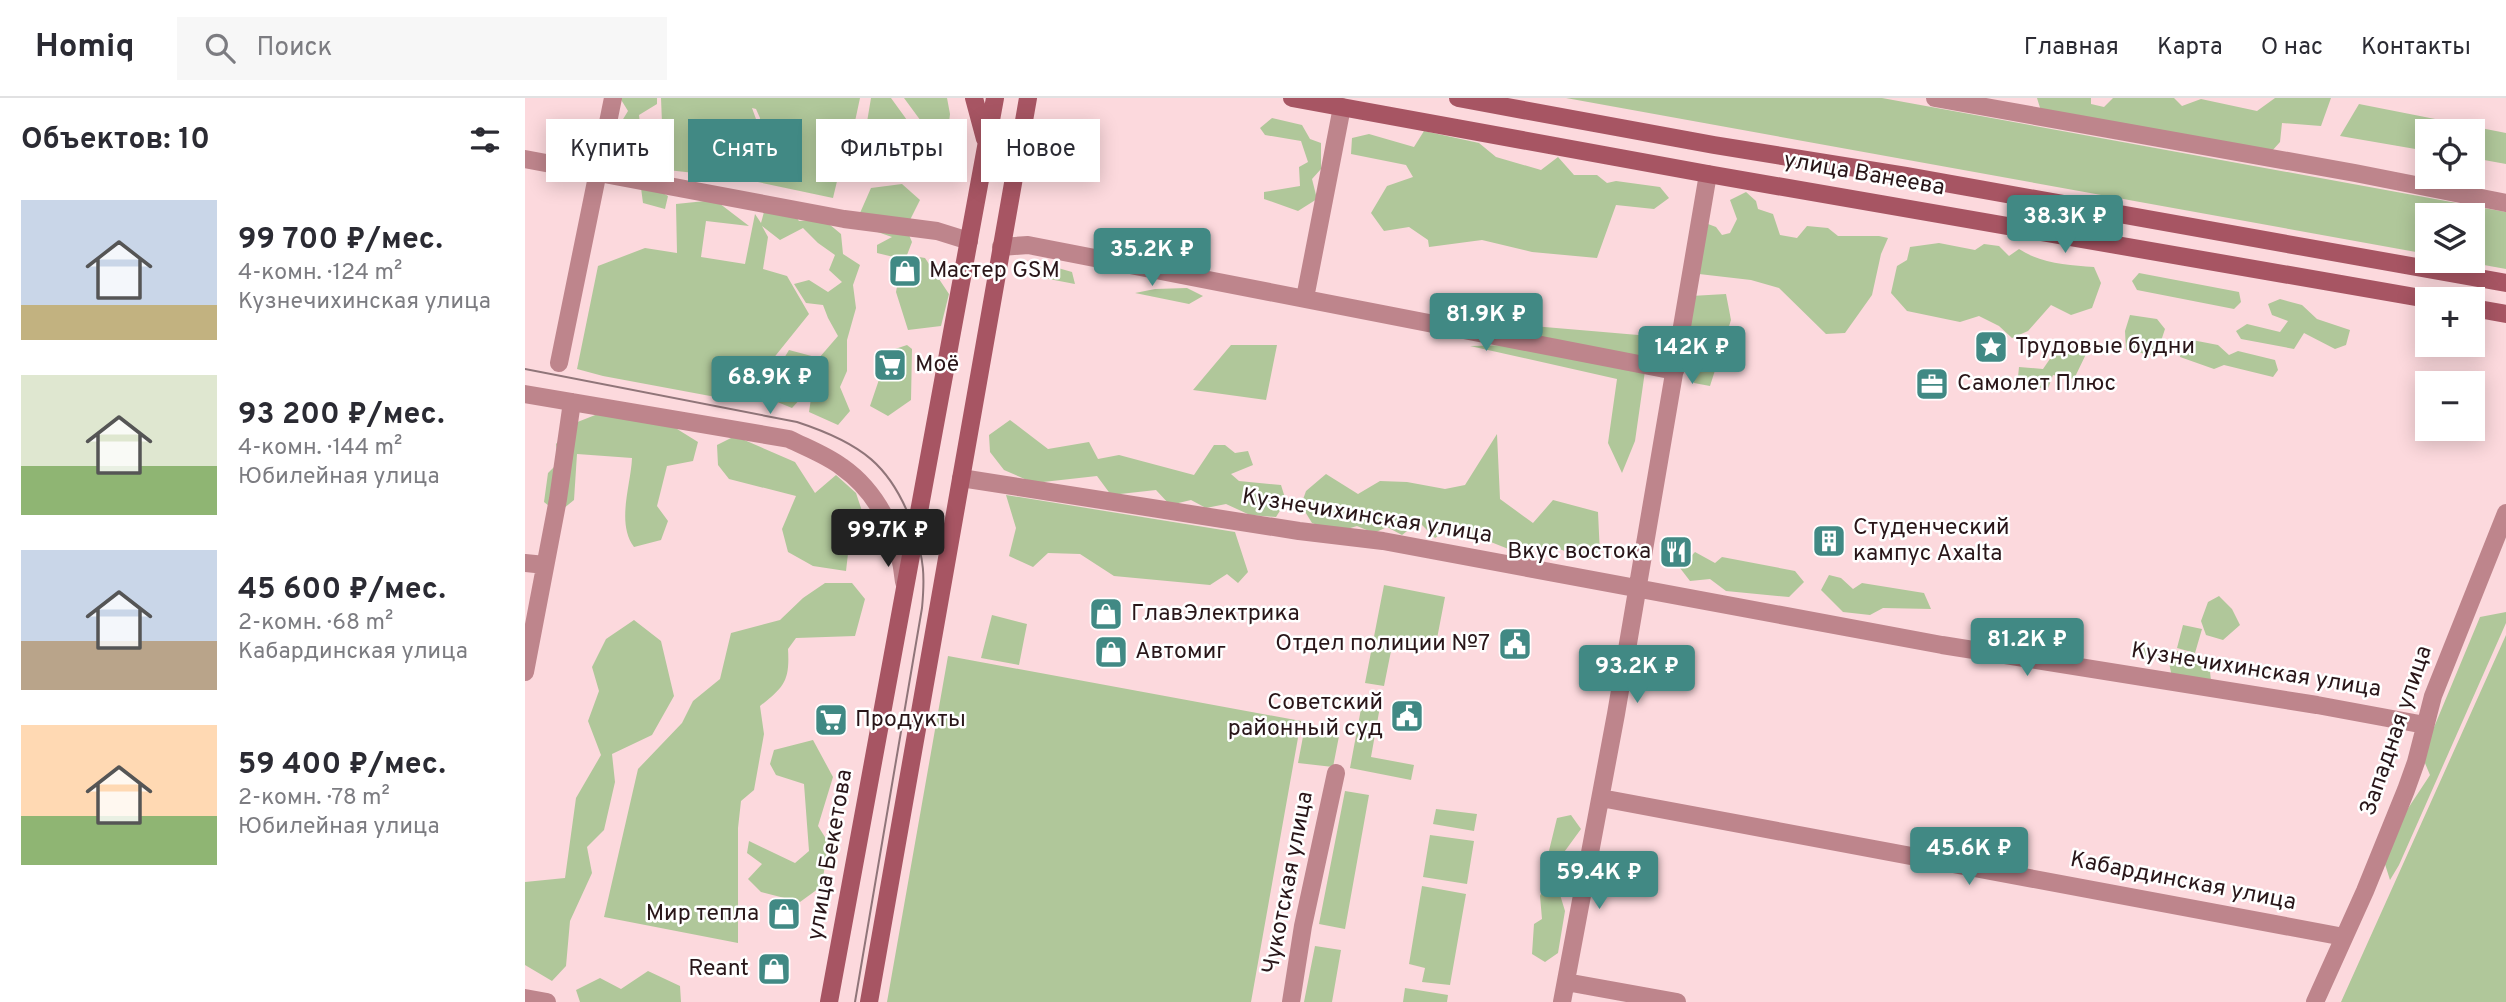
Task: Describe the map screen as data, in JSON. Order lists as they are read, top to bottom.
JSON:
{
  "streets": {
    "main road": ["улица Ванеева", "улица Бекетова"],
    "street": [
      "Кузнечихинская улица",
      "Западная улица",
      "Кабардинская улица",
      "Чукотская улица"
    ]
  },
  "crossings": [
    ["Кузнечихинская улица", "Западная улица"],
    ["Западная улица", "Кабардинская улица"]
  ],
  "places": {
    "shop": [
      "Мастер GSM",
      "ГлавЭлектрика",
      "Автомиг",
      "Мир тепла",
      "Reant"
    ],
    "place": ["Трудовые будни"],
    "supermarket": ["Моё", "Продукты"],
    "office": ["Самолет Плюс"],
    "building": ["Студенческий кампус Axalta"],
    "restaurant": ["Вкус востока"],
    "public building": ["Отдел полиции №7", "Советский районный суд"]
  },
  "page": {
    "header": "Homiq",
    "search": "Поиск",
    "nav": [
      "Главная",
      "Карта",
      "О нас",
      "Контакты"
    ],
    "heading": "Объектов: 10",
    "map_buttons": ["+", "−"],
    "chip": [
      "Купить",
      "Снять",
      "Фильтры",
      "Новое"
    ],
    "list": [
      {
        "name": "99 700 ₽/мес.",
        "note": "4-комн. · 124 m² · Кузнечихинская улица"
      },
      {
        "name": "93 200 ₽/мес.",
        "note": "4-комн. · 144 m² · Юбилейная улица"
      },
      {
        "name": "45 600 ₽/мес.",
        "note": "2-комн. · 68 m² · Кабардинская улица"
      },
      {
        "name": "59 400 ₽/мес.",
        "note": "2-комн. · 78 m² · Юбилейная улица"
      }
    ],
    "price": [
      "38.3K ₽",
      "35.2K ₽",
      "81.9K ₽",
      "142K ₽",
      "68.9K ₽",
      "99.7K ₽",
      "81.2K ₽",
      "93.2K ₽",
      "45.6K ₽",
      "59.4K ₽"
    ]
  }
}
